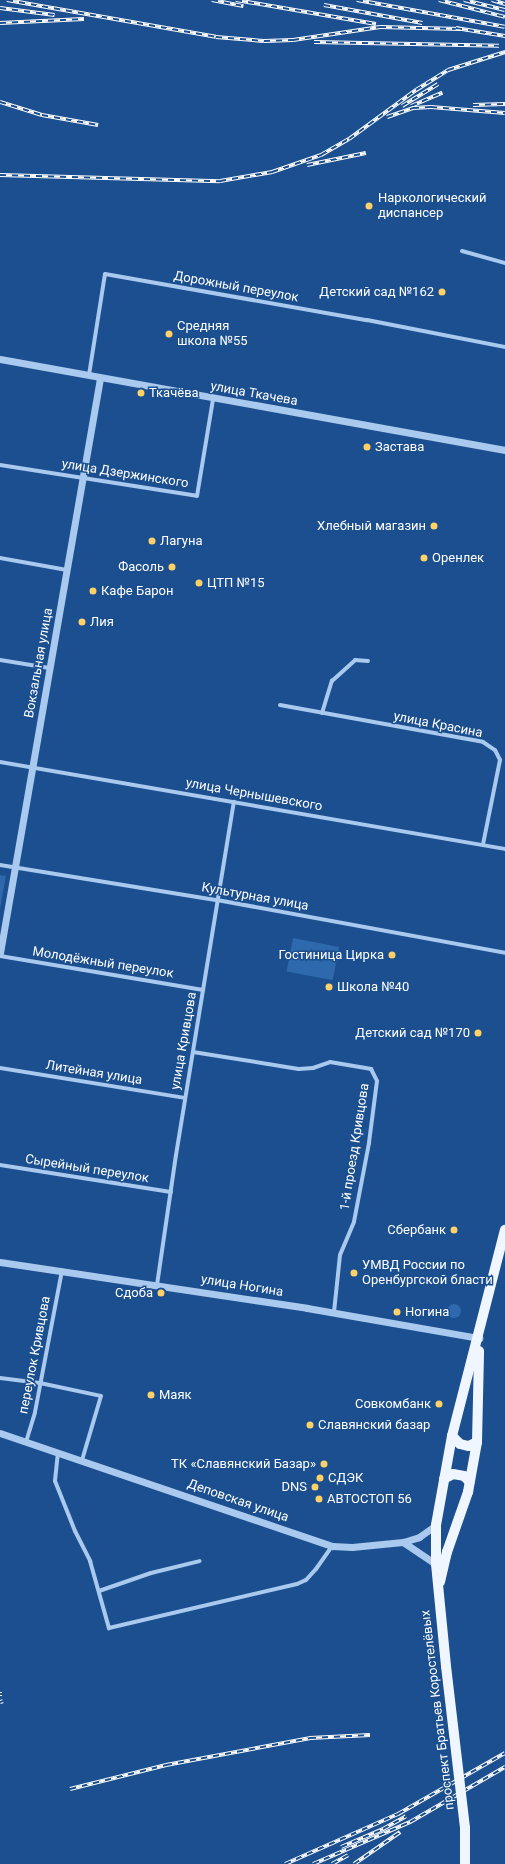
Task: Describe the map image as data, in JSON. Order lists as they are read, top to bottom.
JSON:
{
  "streets": {
    "main road": ["проспект Братьев Коростелёвых"],
    "street": [
      "Дорожный переулок",
      "улица Ткачева",
      "улица Дзержинского",
      "Вокзальная улица",
      "улица Красина",
      "улица Чернышевского",
      "Культурная улица",
      "Молодёжный переулок",
      "улица Кривцова",
      "Литейная улица",
      "1-й проезд Кривцова",
      "Сырейный переулок",
      "улица Ногина",
      "переулок Кривцова",
      "Деповская улица"
    ]
  },
  "crossings": [
    ["Дорожный переулок", "улица Ткачева"],
    ["улица Ткачева", "улица Дзержинского"],
    ["улица Ткачева", "Вокзальная улица"],
    ["улица Дзержинского", "Вокзальная улица"],
    ["Вокзальная улица", "улица Чернышевского"],
    ["Вокзальная улица", "Культурная улица"],
    ["улица Красина", "улица Чернышевского"],
    ["улица Чернышевского", "улица Кривцова"],
    ["Культурная улица", "улица Кривцова"],
    ["Молодёжный переулок", "улица Кривцова"],
    ["улица Кривцова", "Литейная улица"],
    ["улица Кривцова", "1-й проезд Кривцова"],
    ["улица Кривцова", "Сырейный переулок"],
    ["улица Кривцова", "улица Ногина"],
    ["1-й проезд Кривцова", "улица Ногина"],
    ["улица Ногина", "переулок Кривцова"],
    ["улица Ногина", "проспект Братьев Коростелёвых"],
    ["переулок Кривцова", "Деповская улица"],
    ["Деповская улица", "проспект Братьев Коростелёвых"]
  ],
  "places": [
    "Наркологический диспансер",
    "Детский сад №162",
    "Средняя школа №55",
    "Ткачёва",
    "Застава",
    "Хлебный магазин",
    "Лагуна",
    "Оренлек",
    "Фасоль",
    "ЦТП №15",
    "Кафе Барон",
    "Лия",
    "Гостиница Цирка",
    "Школа №40",
    "Детский сад №170",
    "Сбербанк",
    "УМВД России по Оренбургской бласти",
    "Сдоба",
    "Ногина",
    "Маяк",
    "Совкомбанк",
    "Славянский базар",
    "ТК «Славянский Базар»",
    "СДЭК",
    "DNS",
    "АВТОСТОП 56"
  ]
}
